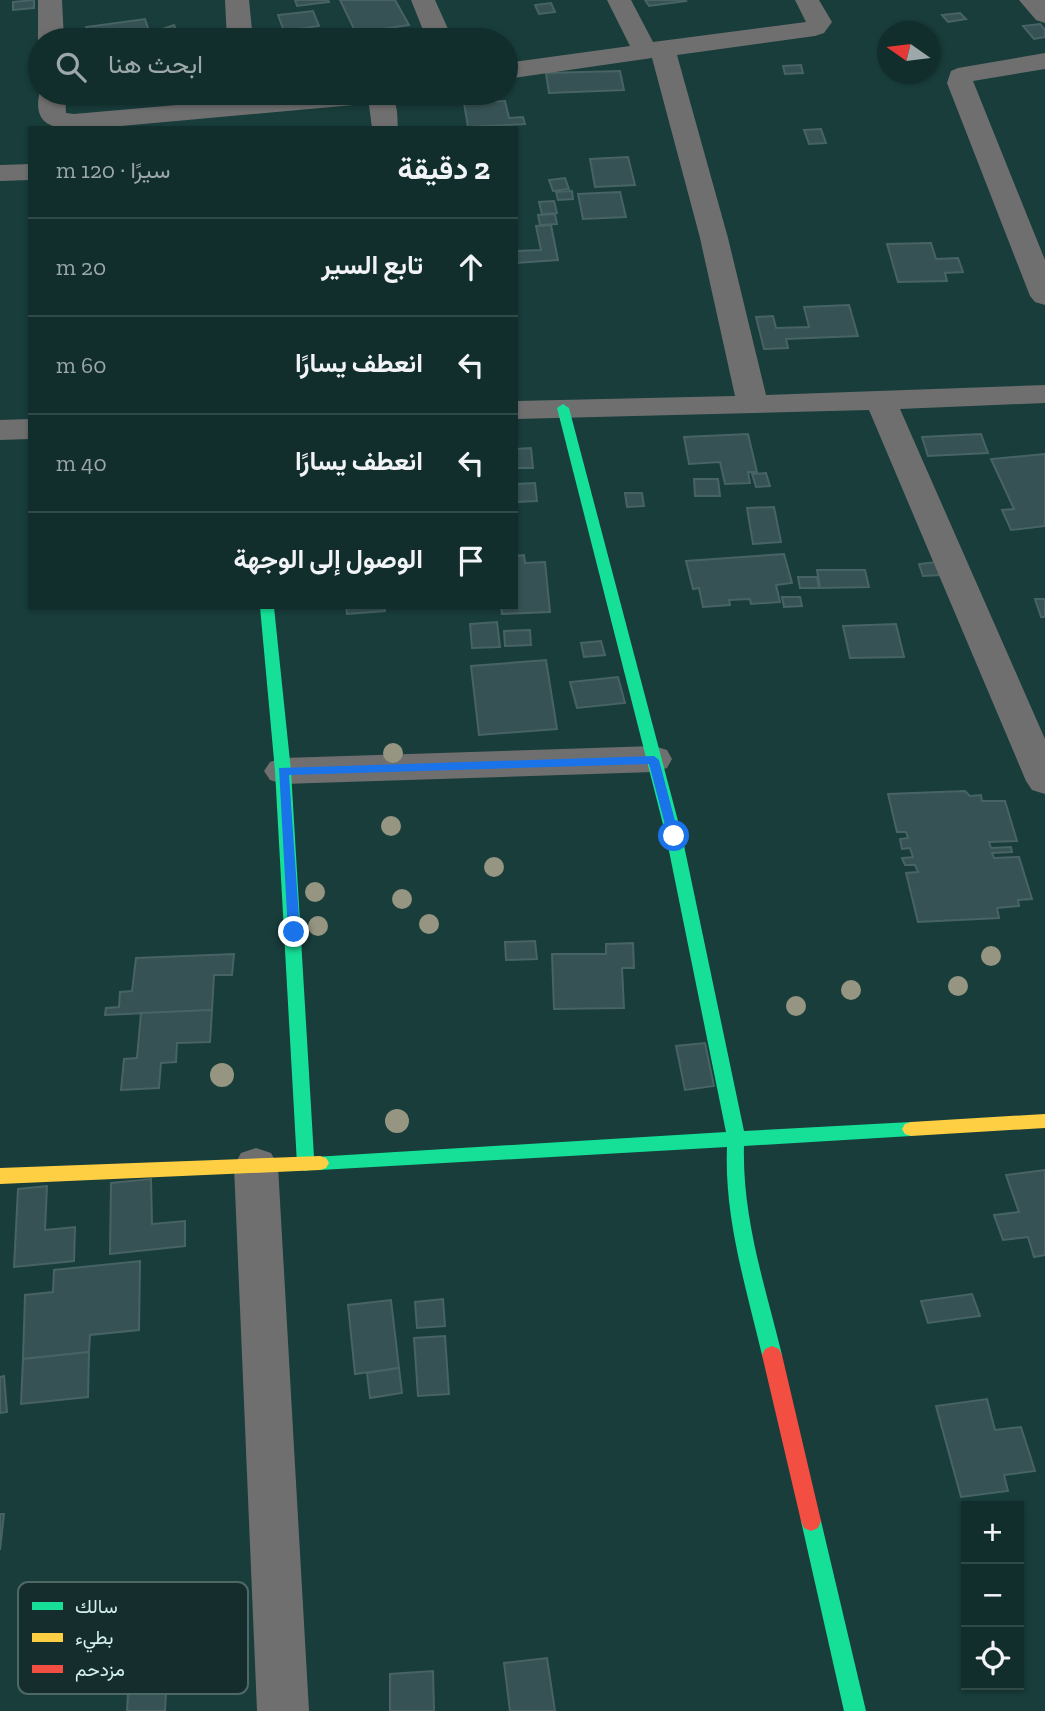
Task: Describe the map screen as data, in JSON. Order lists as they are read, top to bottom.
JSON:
{
  "legend": ["سالك", "بطيء", "مزدحم"],
  "north": "left",
  "page": {
    "search": "ابحث هنا",
    "heading": ["2 دقيقة", "سيرًا · 120 m"],
    "list": [
      ["تابع السير", "20 m"],
      ["انعطف يسارًا", "60 m"],
      ["انعطف يسارًا", "40 m"],
      "الوصول إلى الوجهة"
    ],
    "map_buttons": ["+", "−"]
  }
}
